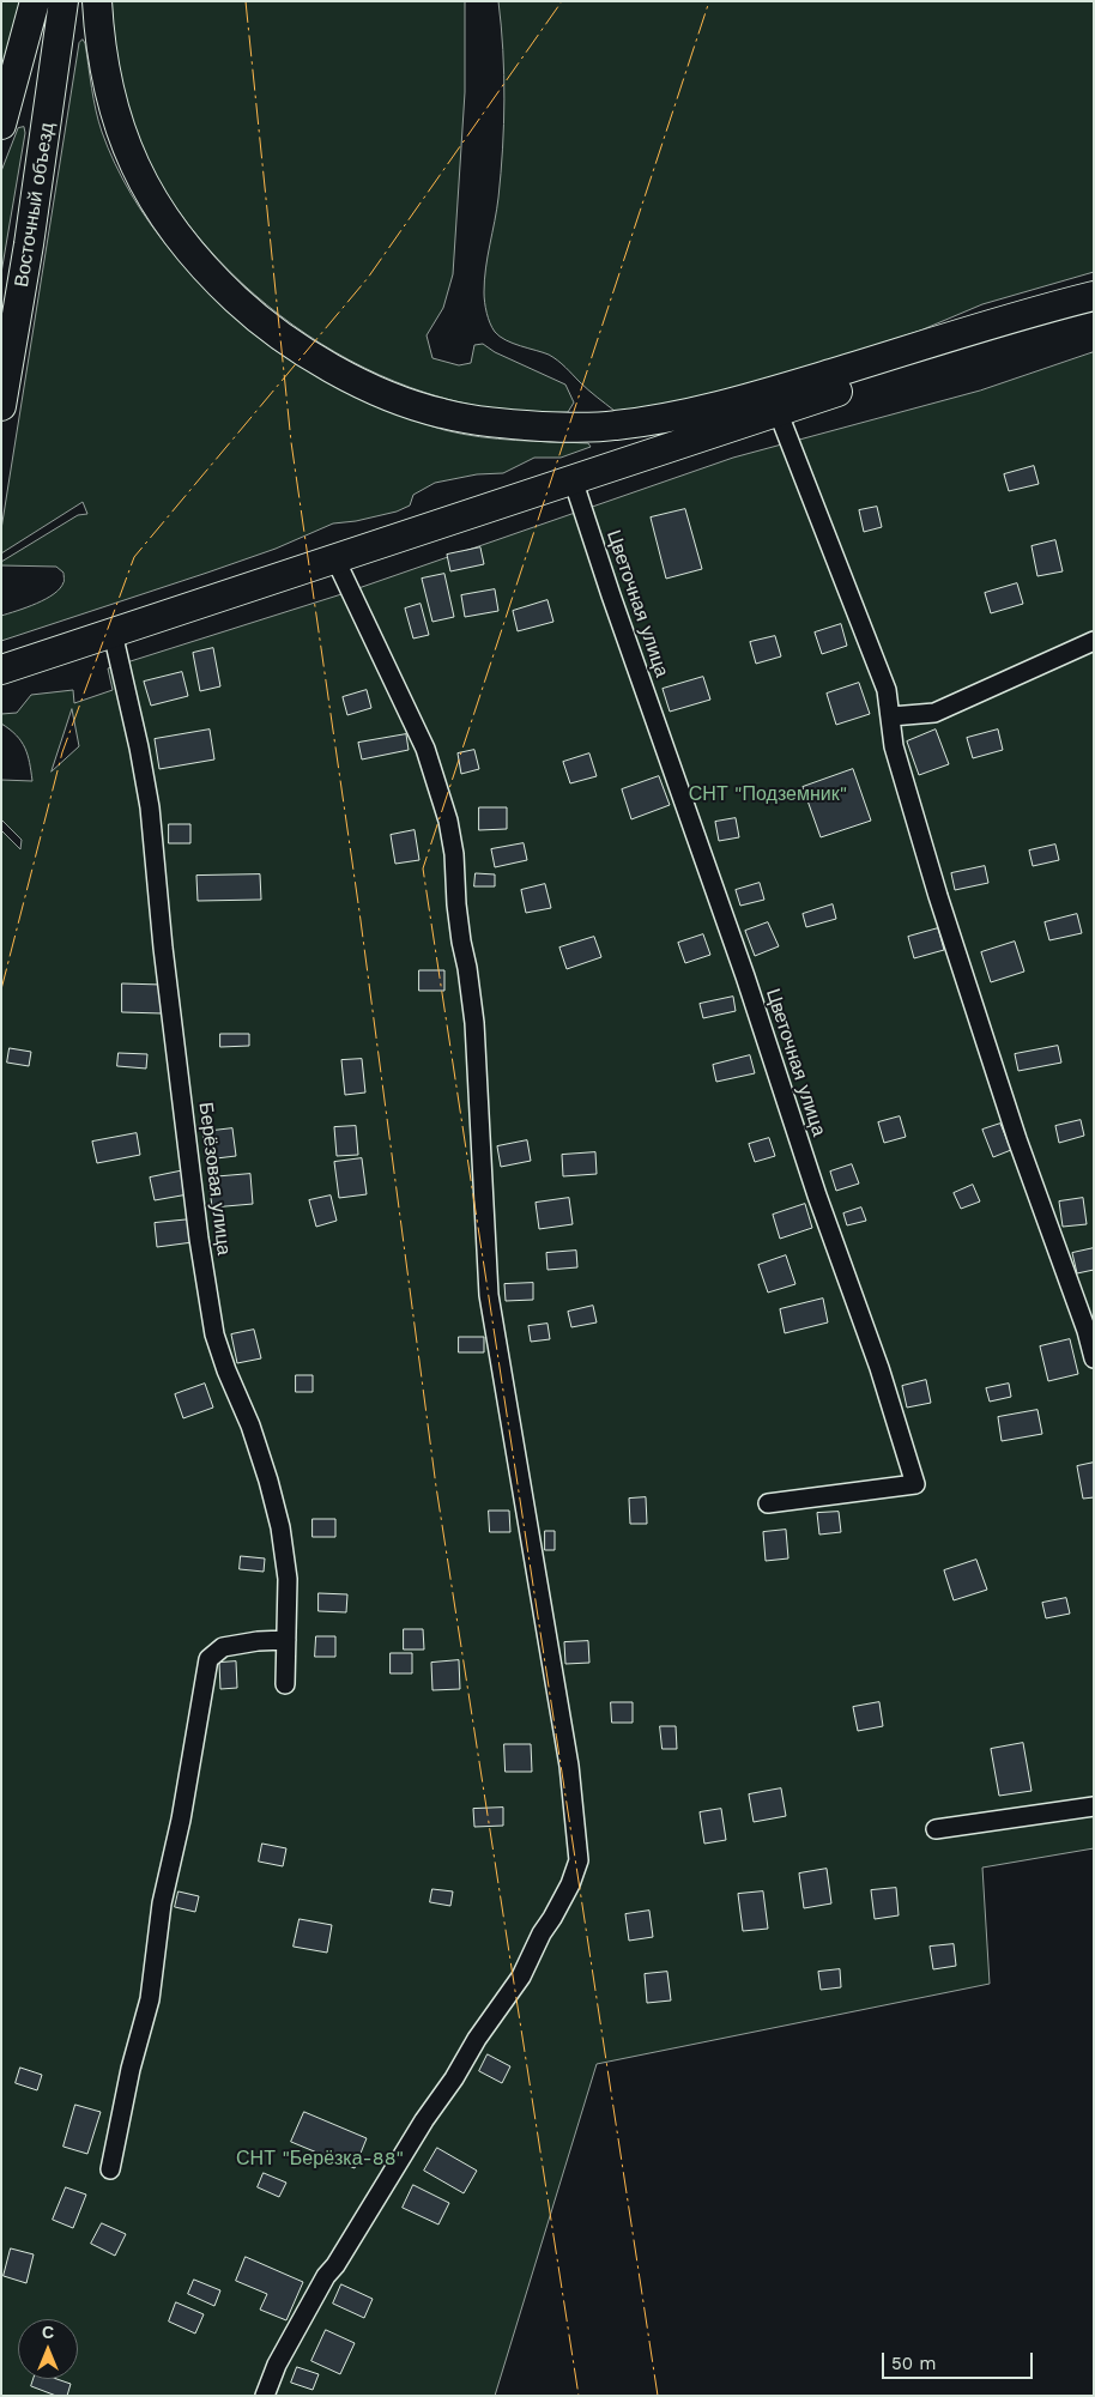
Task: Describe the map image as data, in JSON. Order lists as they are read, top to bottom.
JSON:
{
  "streets": {
    "main road": ["Восточный объезд"],
    "street": ["Цветочная улица", "Берёзовая улица"]
  },
  "parks": ["СНТ \"Подземник\"", "СНТ \"Берёзка-88\""],
  "scale_bar": "50 m",
  "north": "top"
}
